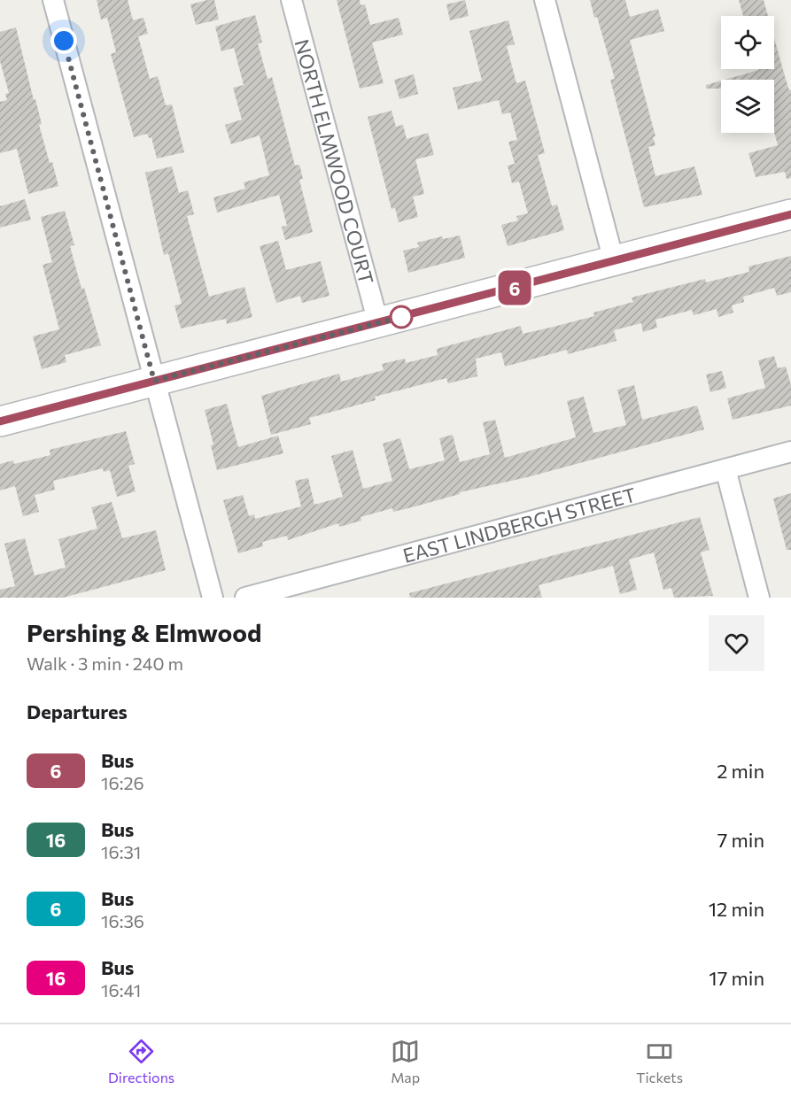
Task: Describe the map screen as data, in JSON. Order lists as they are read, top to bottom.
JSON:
{
  "streets": {
    "street": ["NORTH ELMWOOD COURT", "EAST LINDBERGH STREET"]
  },
  "lines": ["bus line 6"],
  "page": {
    "on_map": "6",
    "heading": [
      ["Pershing & Elmwood", "Walk · 3 min · 240 m"],
      "Departures"
    ],
    "list": [
      {
        "mark": "6",
        "name": "Bus",
        "note": "16:26",
        "value": "2 min"
      },
      {
        "mark": "16",
        "name": "Bus",
        "note": "16:31",
        "value": "7 min"
      },
      {
        "mark": "6",
        "name": "Bus",
        "note": "16:36",
        "value": "12 min"
      },
      {
        "mark": "16",
        "name": "Bus",
        "note": "16:41",
        "value": "17 min"
      }
    ],
    "tabs": ["Directions", "Map", "Tickets"]
  }
}
